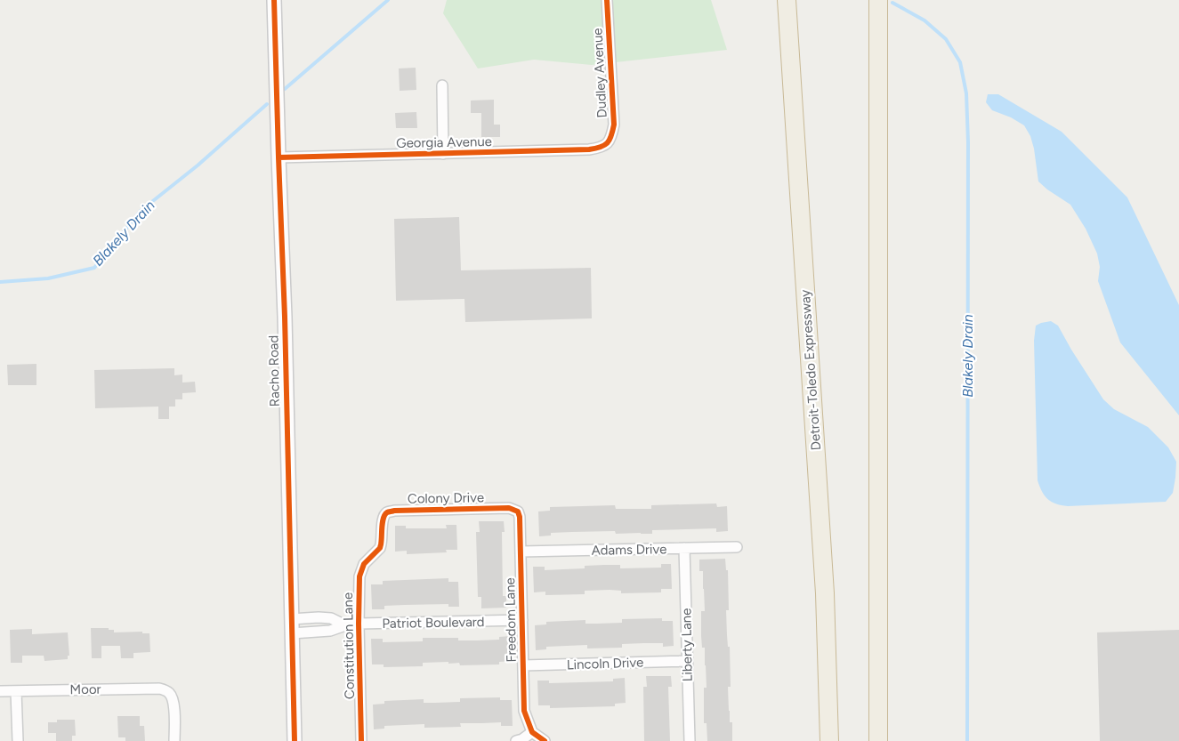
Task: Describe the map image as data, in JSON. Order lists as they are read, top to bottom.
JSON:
{
  "streets": {
    "highway": ["Detroit-Toledo Expressway"],
    "street": [
      "Dudley Avenue",
      "Georgia Avenue",
      "Racho Road",
      "Colony Drive",
      "Adams Drive",
      "Freedom Lane",
      "Patriot Boulevard",
      "Liberty Lane",
      "Constitution Lane",
      "Lincoln Drive",
      "Moor"
    ]
  },
  "crossings": [
    ["Dudley Avenue", "Georgia Avenue"],
    ["Georgia Avenue", "Racho Road"],
    ["Racho Road", "Patriot Boulevard"],
    ["Colony Drive", "Freedom Lane"],
    ["Colony Drive", "Constitution Lane"],
    ["Adams Drive", "Freedom Lane"],
    ["Adams Drive", "Liberty Lane"],
    ["Freedom Lane", "Patriot Boulevard"],
    ["Freedom Lane", "Lincoln Drive"],
    ["Patriot Boulevard", "Constitution Lane"],
    ["Liberty Lane", "Lincoln Drive"]
  ],
  "water": ["Blakely Drain"]
}
